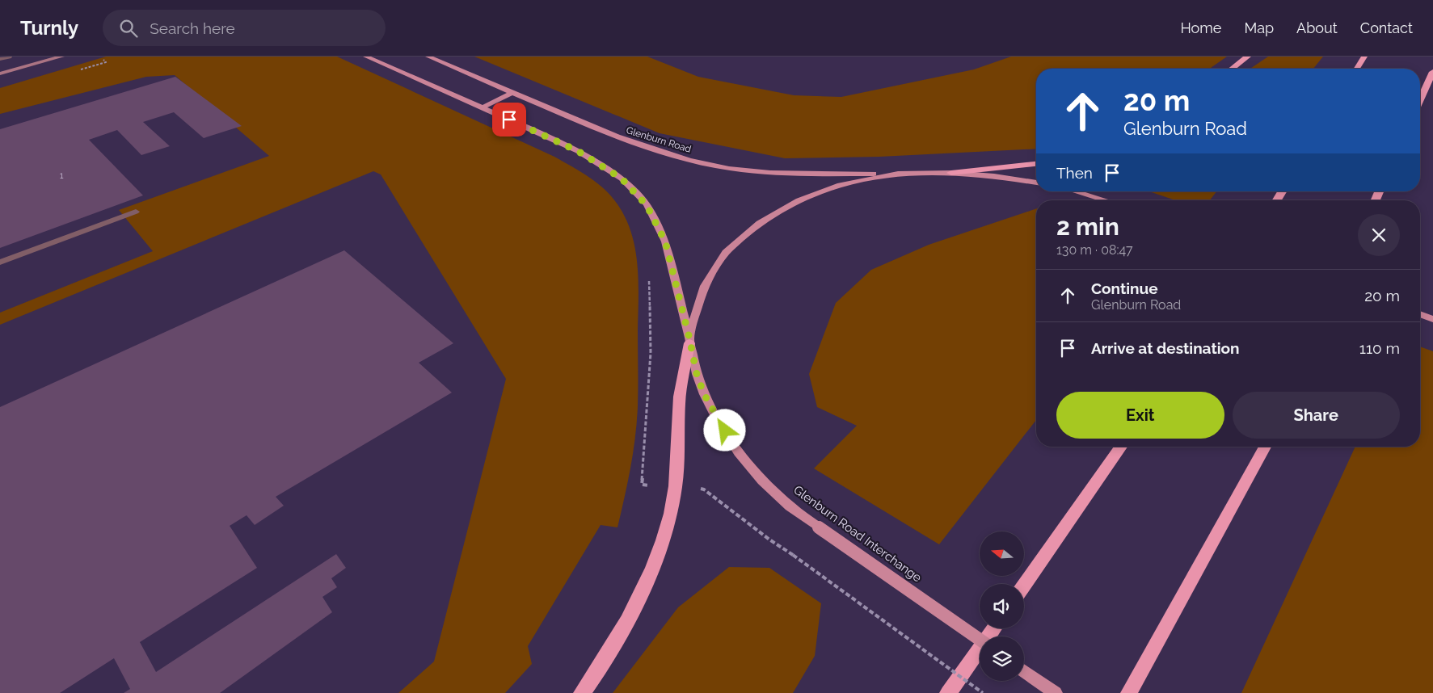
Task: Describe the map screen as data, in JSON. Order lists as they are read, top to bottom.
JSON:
{
  "streets": {
    "main road": ["Glenburn Road", "Glenburn Road Interchange"]
  },
  "crossings": [
    ["Glenburn Road", "Glenburn Road Interchange"]
  ],
  "house_numbers": ["1"],
  "north": "left",
  "page": {
    "header": "Turnly",
    "search": "Search here",
    "nav": [
      "Home",
      "Map",
      "About",
      "Contact"
    ],
    "turn": ["20 m", "Glenburn Road"],
    "then": "Then",
    "heading": ["2 min", "130 m · 08:47"],
    "list": [
      {
        "name": "Continue",
        "note": "Glenburn Road",
        "value": "20 m"
      },
      {
        "name": "Arrive at destination",
        "value": "110 m"
      }
    ],
    "buttons": ["Exit", "Share"]
  }
}
